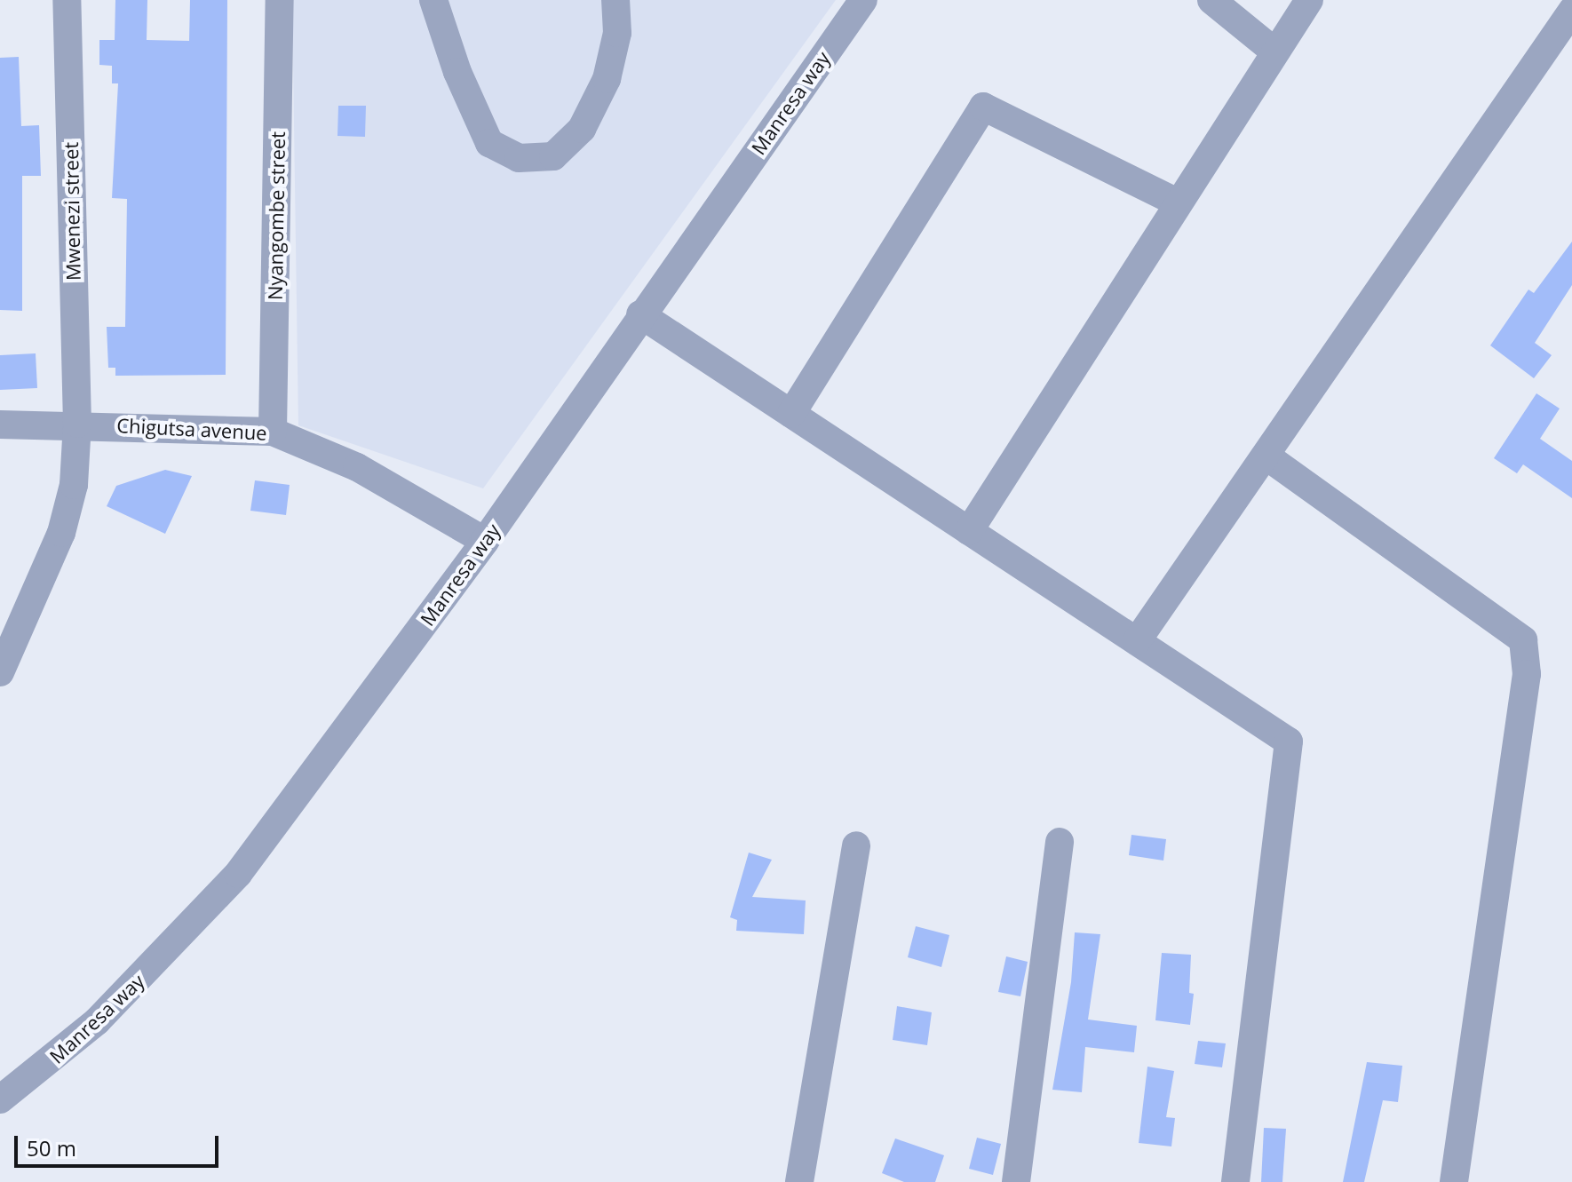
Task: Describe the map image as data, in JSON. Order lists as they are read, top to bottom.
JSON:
{
  "streets": {
    "street": [
      "Manresa way",
      "Mwenezi street",
      "Nyangombe street",
      "Chigutsa avenue"
    ]
  },
  "crossings": [
    ["Manresa way", "Chigutsa avenue"],
    ["Mwenezi street", "Chigutsa avenue"],
    ["Nyangombe street", "Chigutsa avenue"]
  ],
  "scale_bar": "50 m"
}
